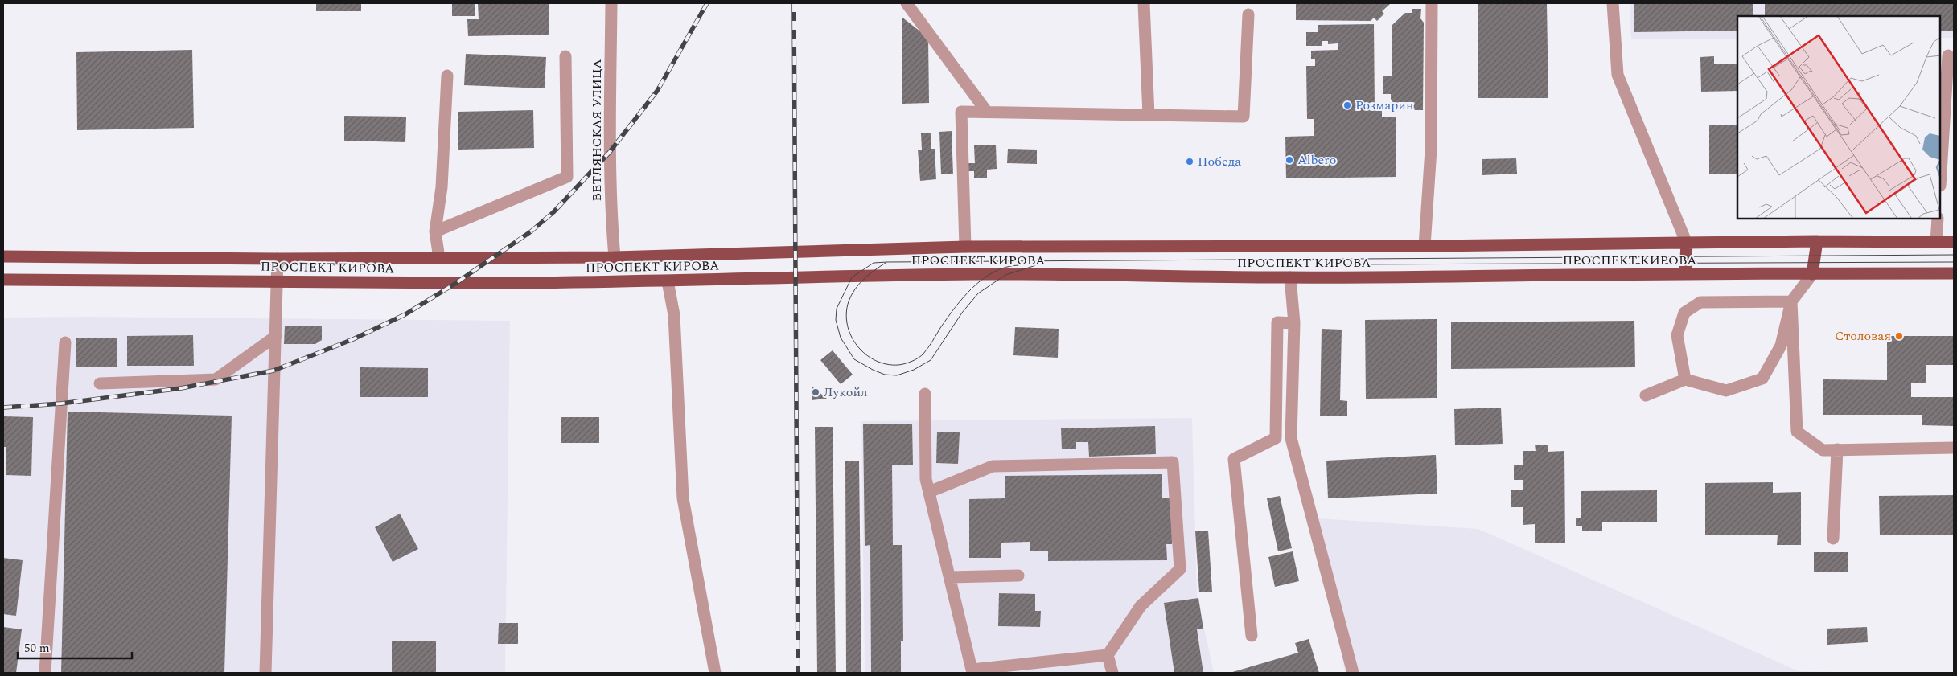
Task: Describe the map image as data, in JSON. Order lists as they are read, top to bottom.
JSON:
{
  "streets": {
    "main road": ["ПРОСПЕКТ КИРОВА"],
    "street": ["ВЕТЛЯНСКАЯ УЛИЦА"]
  },
  "crossings": [
    ["ВЕТЛЯНСКАЯ УЛИЦА", "ПРОСПЕКТ КИРОВА"]
  ],
  "places": [
    "Розмарин",
    "Albero",
    "Победа",
    "Столовая",
    "Лукойл"
  ],
  "scale_bar": "50 m"
}
